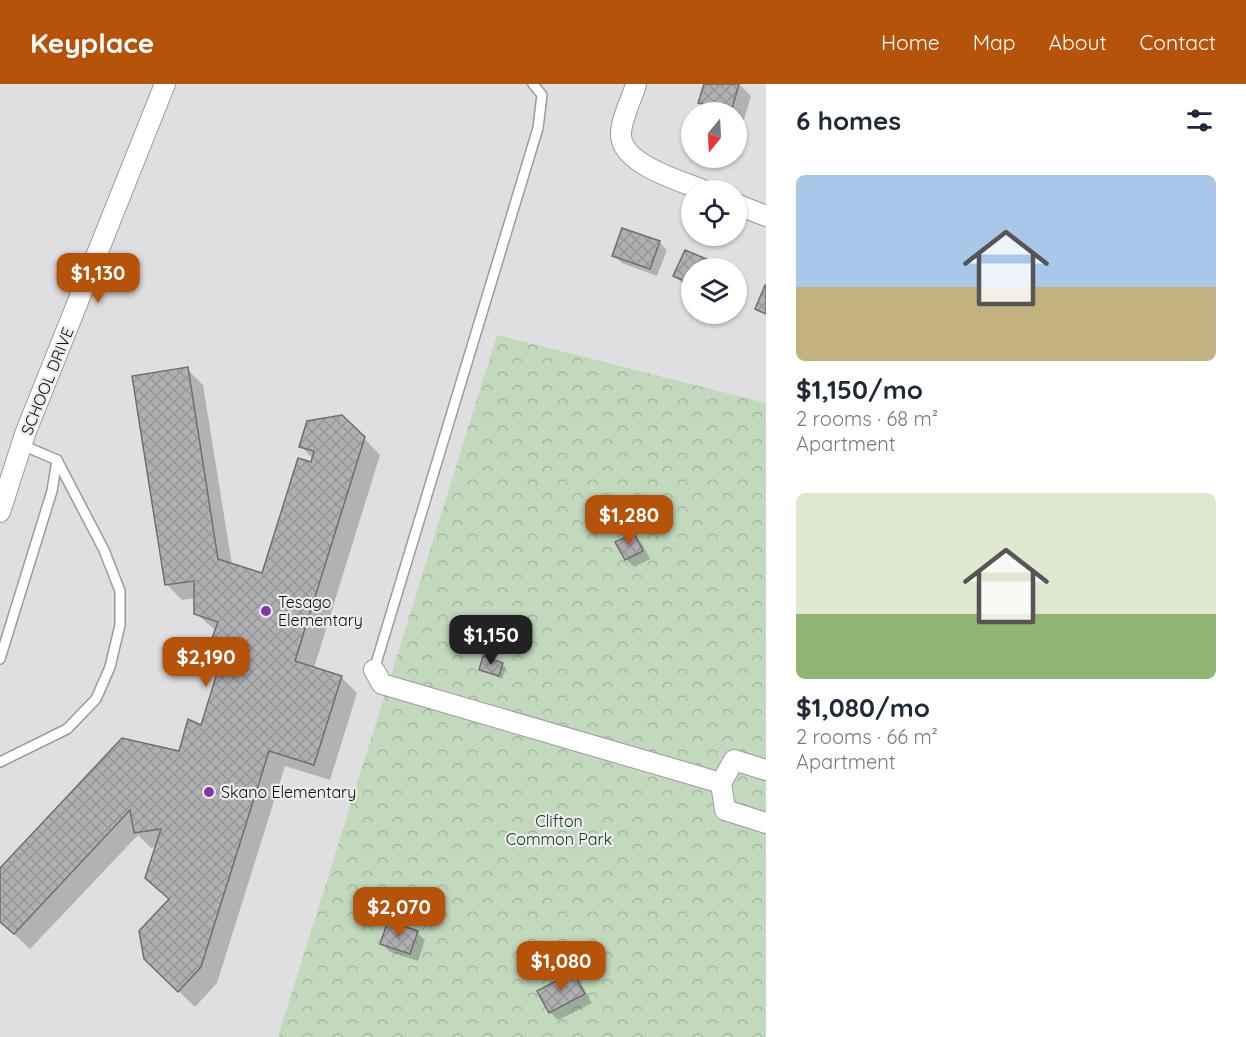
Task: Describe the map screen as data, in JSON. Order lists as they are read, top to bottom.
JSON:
{
  "streets": {
    "street": ["SCHOOL DRIVE"]
  },
  "parks": ["Clifton Common Park"],
  "places": ["Tesago Elementary", "Skano Elementary"],
  "north": "bottom",
  "page": {
    "header": "Keyplace",
    "nav": [
      "Home",
      "Map",
      "About",
      "Contact"
    ],
    "heading": "6 homes",
    "list": [
      {
        "name": "$1,150/mo",
        "note": "2 rooms · 68 m² · Apartment"
      },
      {
        "name": "$1,080/mo",
        "note": "2 rooms · 66 m² · Apartment"
      }
    ],
    "price": [
      "$1,130",
      "$1,280",
      "$1,150",
      "$2,190",
      "$2,070",
      "$1,080"
    ]
  }
}
